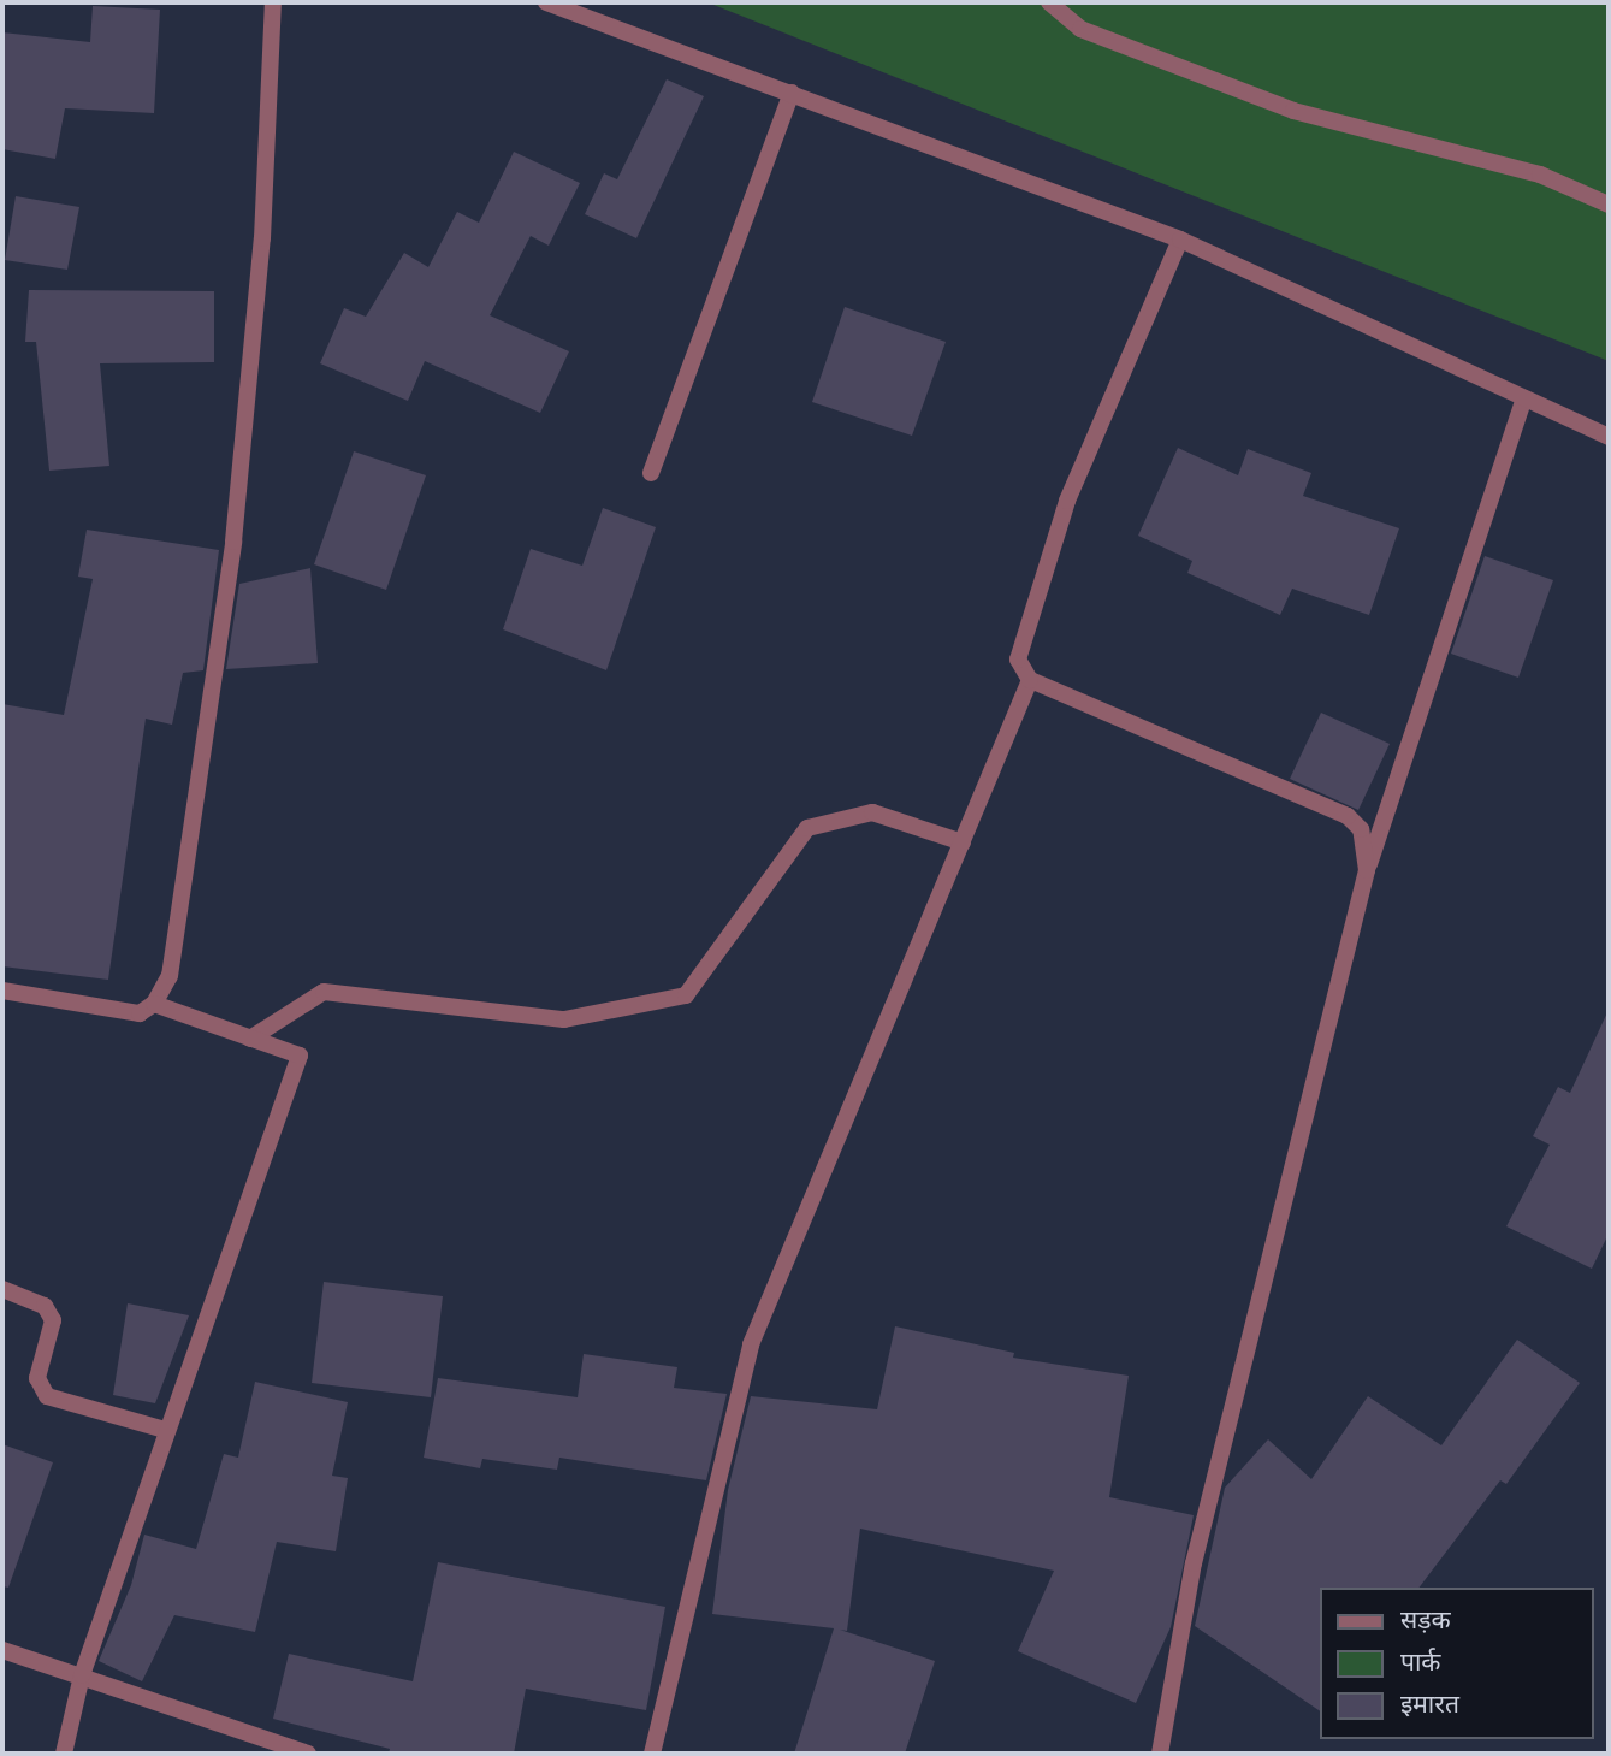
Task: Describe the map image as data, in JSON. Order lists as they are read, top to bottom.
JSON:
{
  "legend": ["सड़क", "पार्क", "इमारत"]
}
